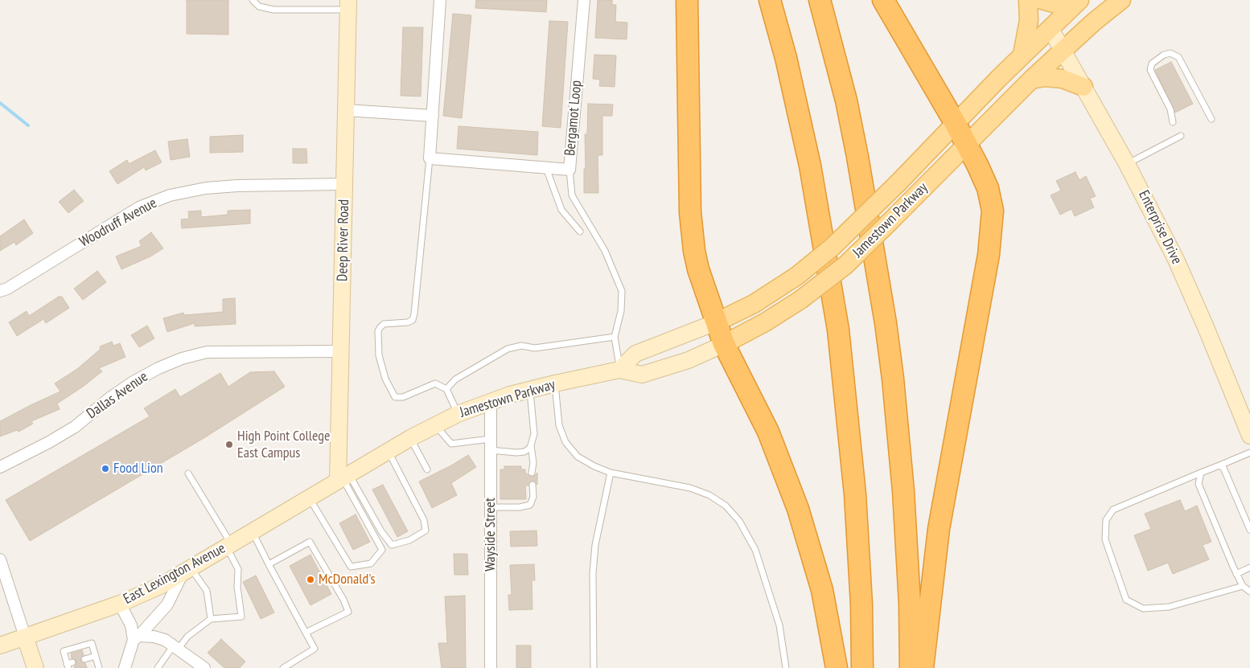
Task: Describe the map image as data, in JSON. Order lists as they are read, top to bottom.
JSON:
{
  "streets": {
    "main road": ["Jamestown Parkway"],
    "street": [
      "Bergamot Loop",
      "Woodruff Avenue",
      "Enterprise Drive",
      "Deep River Road",
      "Dallas Avenue",
      "Wayside Street",
      "East Lexington Avenue"
    ]
  },
  "crossings": [
    ["Jamestown Parkway", "Enterprise Drive"],
    ["Jamestown Parkway", "Deep River Road"],
    ["Jamestown Parkway", "Wayside Street"],
    ["Jamestown Parkway", "East Lexington Avenue"],
    ["Woodruff Avenue", "Deep River Road"],
    ["Deep River Road", "Dallas Avenue"],
    ["Deep River Road", "East Lexington Avenue"]
  ],
  "places": ["High Point College East Campus", "Food Lion", "McDonald's"]
}
